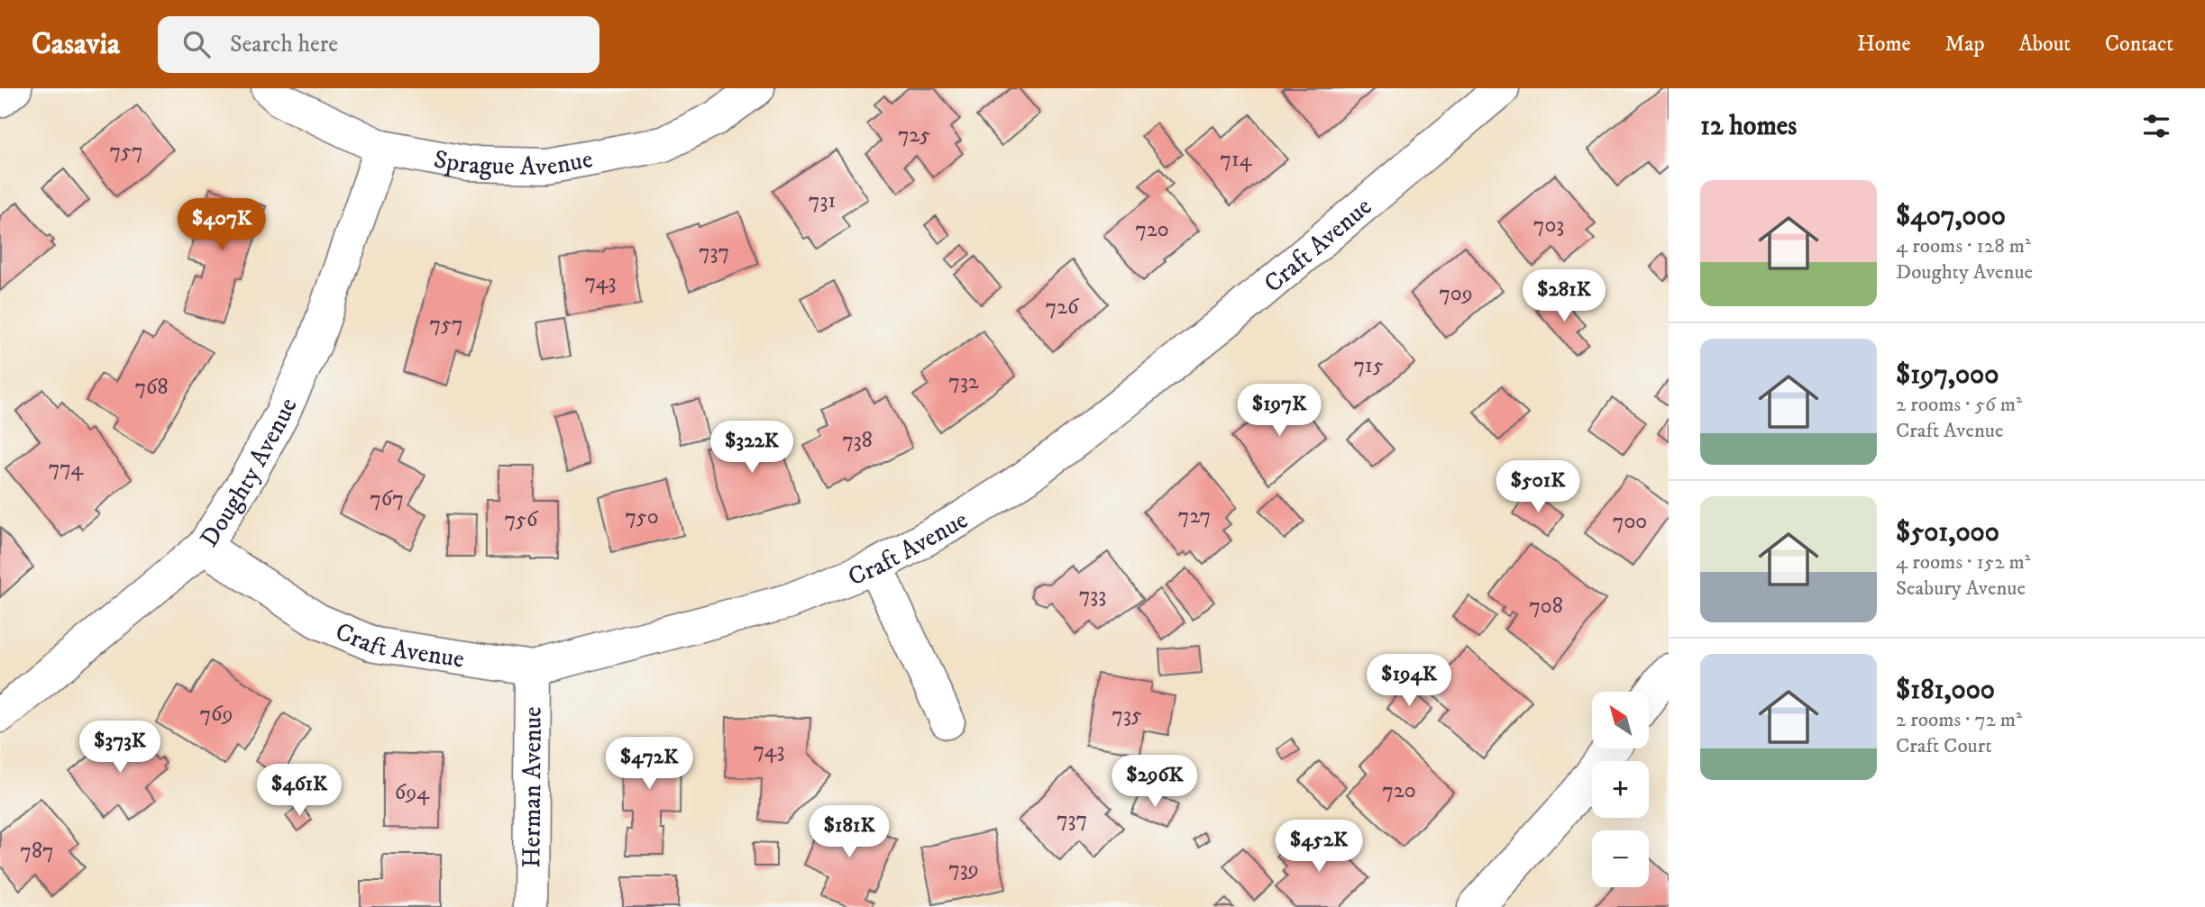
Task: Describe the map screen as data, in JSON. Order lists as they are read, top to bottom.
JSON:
{
  "streets": {
    "street": [
      "Sprague Avenue",
      "Craft Avenue",
      "Doughty Avenue",
      "Herman Avenue"
    ]
  },
  "crossings": [
    ["Sprague Avenue", "Doughty Avenue"],
    ["Craft Avenue", "Doughty Avenue"],
    ["Craft Avenue", "Herman Avenue"]
  ],
  "house_numbers": [
    "725",
    "757",
    "714",
    "731",
    "703",
    "720",
    "737",
    "743",
    "709",
    "726",
    "757",
    "715",
    "732",
    "768",
    "738",
    "774",
    "767",
    "727",
    "750",
    "756",
    "700",
    "733",
    "708",
    "769",
    "735",
    "743",
    "720",
    "694",
    "737",
    "787",
    "739"
  ],
  "north": "top left",
  "page": {
    "header": "Casavia",
    "search": "Search here",
    "nav": [
      "Home",
      "Map",
      "About",
      "Contact"
    ],
    "heading": "12 homes",
    "list": [
      {
        "name": "$407,000",
        "note": "4 rooms · 128 m² · Doughty Avenue"
      },
      {
        "name": "$197,000",
        "note": "2 rooms · 56 m² · Craft Avenue"
      },
      {
        "name": "$501,000",
        "note": "4 rooms · 152 m² · Seabury Avenue"
      },
      {
        "name": "$181,000",
        "note": "2 rooms · 72 m² · Craft Court"
      }
    ],
    "price": [
      "$407K",
      "$281K",
      "$197K",
      "$322K",
      "$501K",
      "$194K",
      "$373K",
      "$472K",
      "$296K",
      "$461K",
      "$181K",
      "$452K"
    ],
    "map_buttons": ["+", "−"]
  }
}
